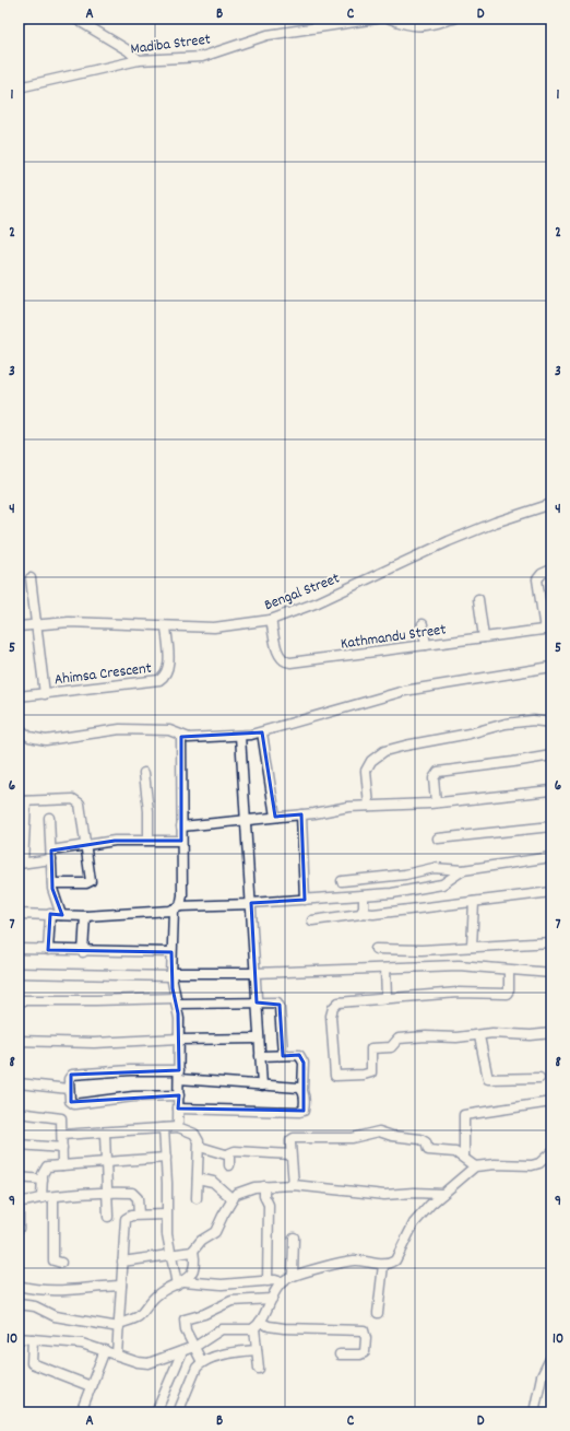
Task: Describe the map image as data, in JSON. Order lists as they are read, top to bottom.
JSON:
{
  "streets": {
    "street": [
      "Madiba Street",
      "Bengal Street",
      "Kathmandu Street",
      "Ahimsa Crescent"
    ]
  },
  "crossings": [
    ["Bengal Street", "Kathmandu Street"],
    ["Bengal Street", "Ahimsa Crescent"]
  ],
  "grid": {
    "columns": [
      "A",
      "B",
      "C",
      "D"
    ],
    "rows": [
      "1",
      "2",
      "3",
      "4",
      "5",
      "6",
      "7",
      "8",
      "9",
      "10"
    ]
  }
}
